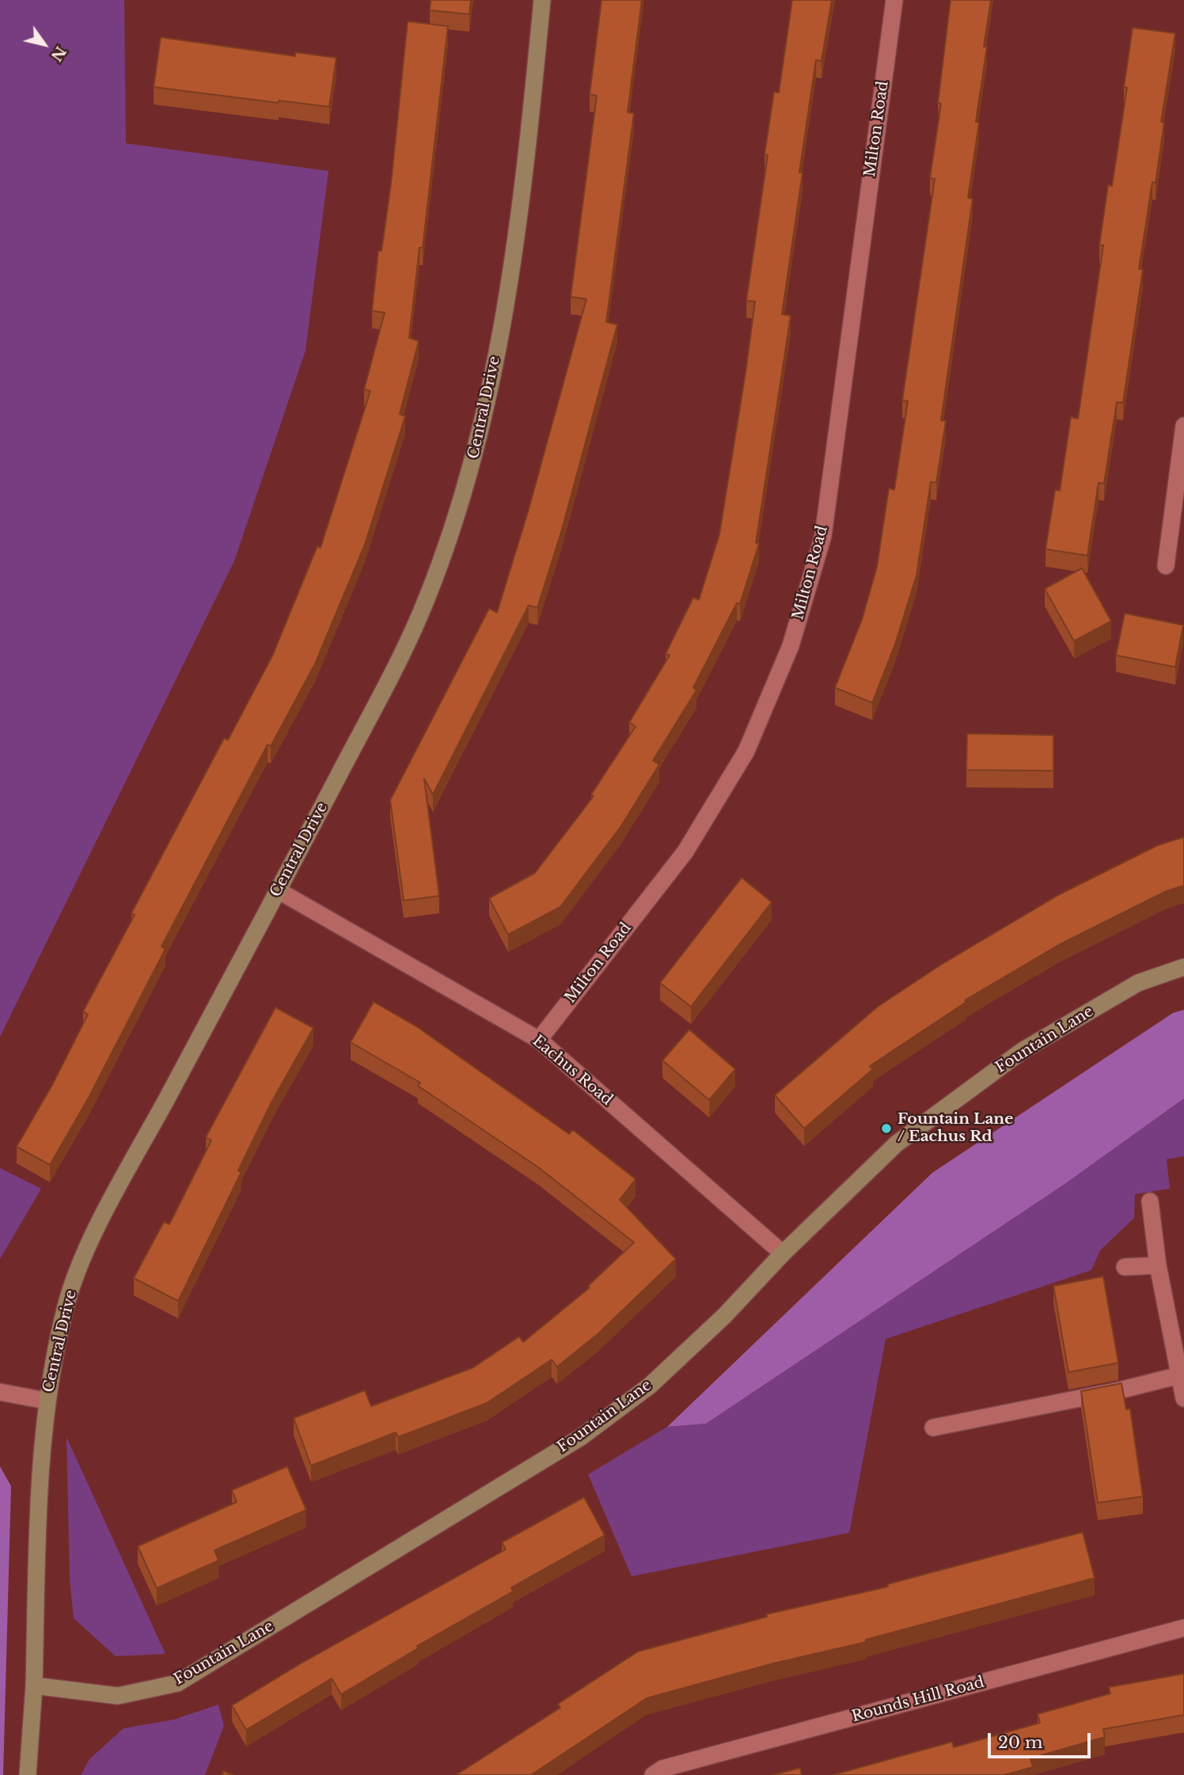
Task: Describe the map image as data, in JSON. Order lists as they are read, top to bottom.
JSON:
{
  "streets": {
    "street": [
      "Milton Road",
      "Central Drive",
      "Fountain Lane",
      "Eachus Road",
      "Rounds Hill Road"
    ]
  },
  "crossings": [
    ["Milton Road", "Eachus Road"],
    ["Central Drive", "Fountain Lane"],
    ["Central Drive", "Eachus Road"],
    ["Fountain Lane", "Eachus Road"]
  ],
  "places": ["Fountain Lane / Eachus Rd"],
  "scale_bar": "20 m",
  "north": "bottom right"
}
